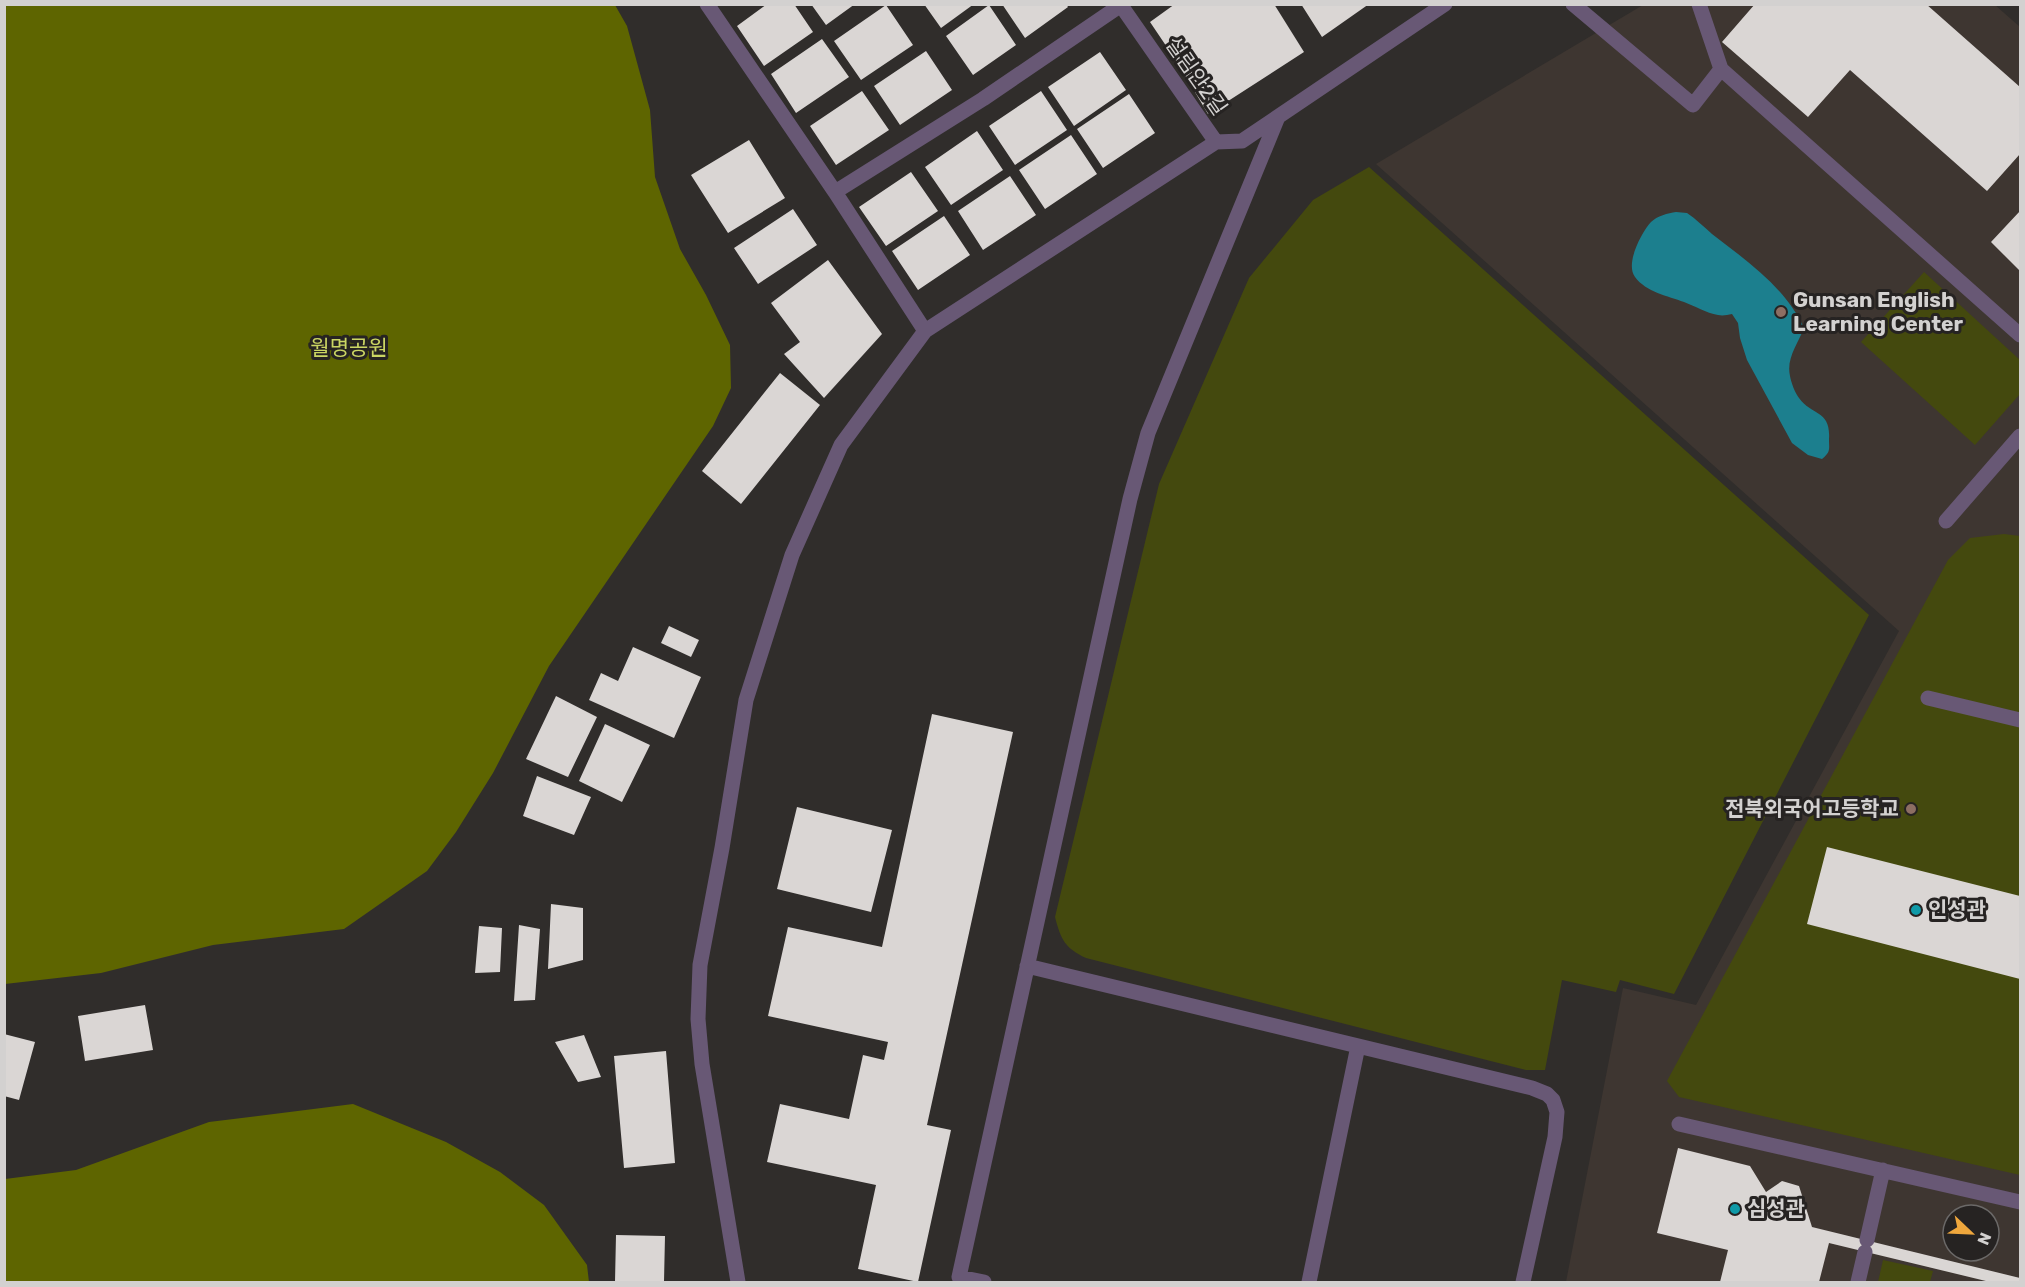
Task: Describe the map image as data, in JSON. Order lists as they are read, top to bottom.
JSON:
{
  "streets": {
    "street": ["설림안2길"]
  },
  "parks": ["월명공원"],
  "places": [
    "Gunsan English Learning Center",
    "전북외국어고등학교",
    "인성관",
    "심성관"
  ],
  "north": "bottom right"
}
